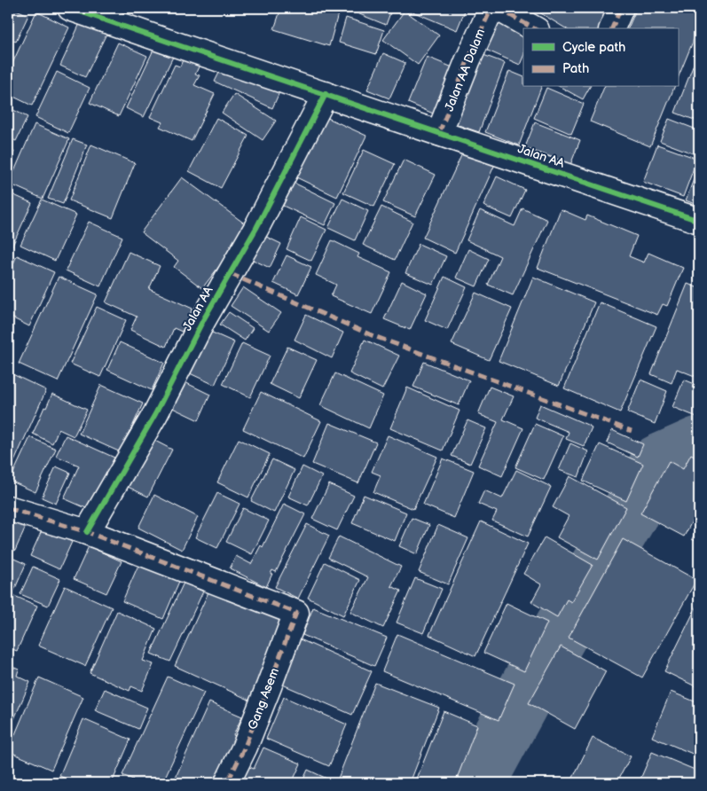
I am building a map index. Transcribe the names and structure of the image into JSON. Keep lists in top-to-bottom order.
{
  "streets": {
    "street": ["Jalan AA Dalam", "Jalan AA", "Gang Asem"]
  },
  "crossings": [
    ["Jalan AA Dalam", "Jalan AA"],
    ["Jalan AA", "Gang Asem"]
  ],
  "legend": ["Cycle path", "Path"]
}
